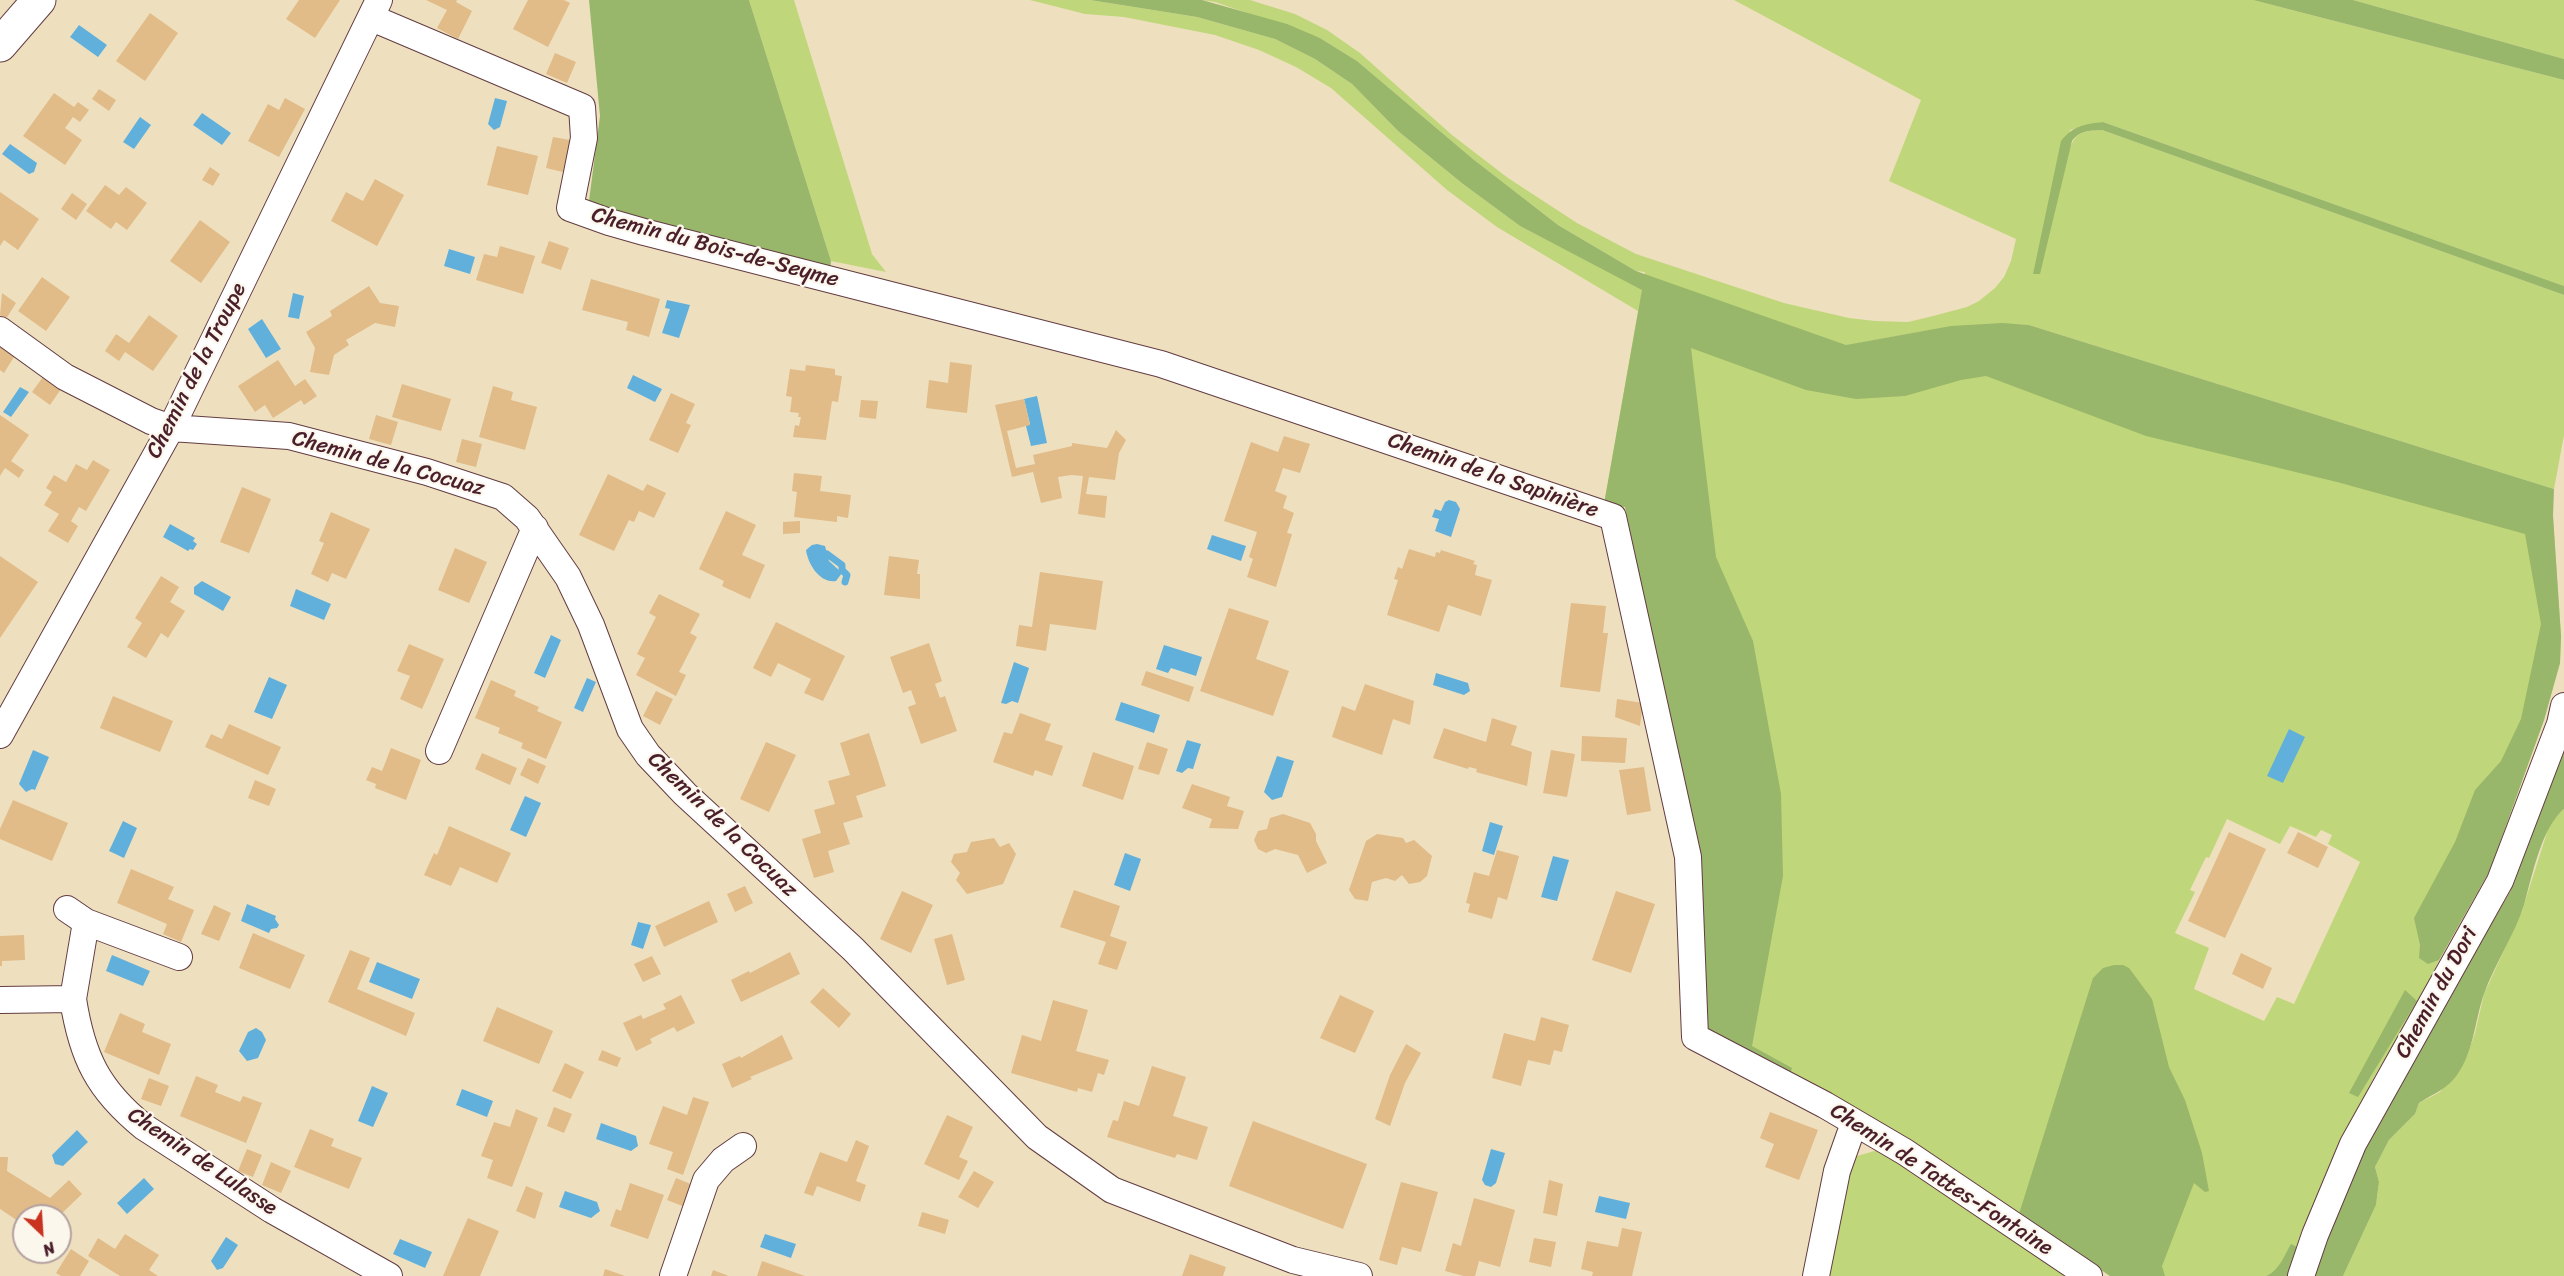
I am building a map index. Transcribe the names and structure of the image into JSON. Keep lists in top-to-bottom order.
{
  "streets": {
    "street": [
      "Chemin du Bois-de-Seyme",
      "Chemin de la Troupe",
      "Chemin de la Cocuaz",
      "Chemin de la Sapinière",
      "Chemin du Dori",
      "Chemin de Lulasse",
      "Chemin de Tattes-Fontaine"
    ]
  },
  "crossings": [
    ["Chemin du Bois-de-Seyme", "Chemin de la Troupe"],
    ["Chemin du Bois-de-Seyme", "Chemin de la Sapinière"],
    ["Chemin de la Troupe", "Chemin de la Cocuaz"],
    ["Chemin de la Sapinière", "Chemin de Tattes-Fontaine"]
  ],
  "north": "bottom right"
}
